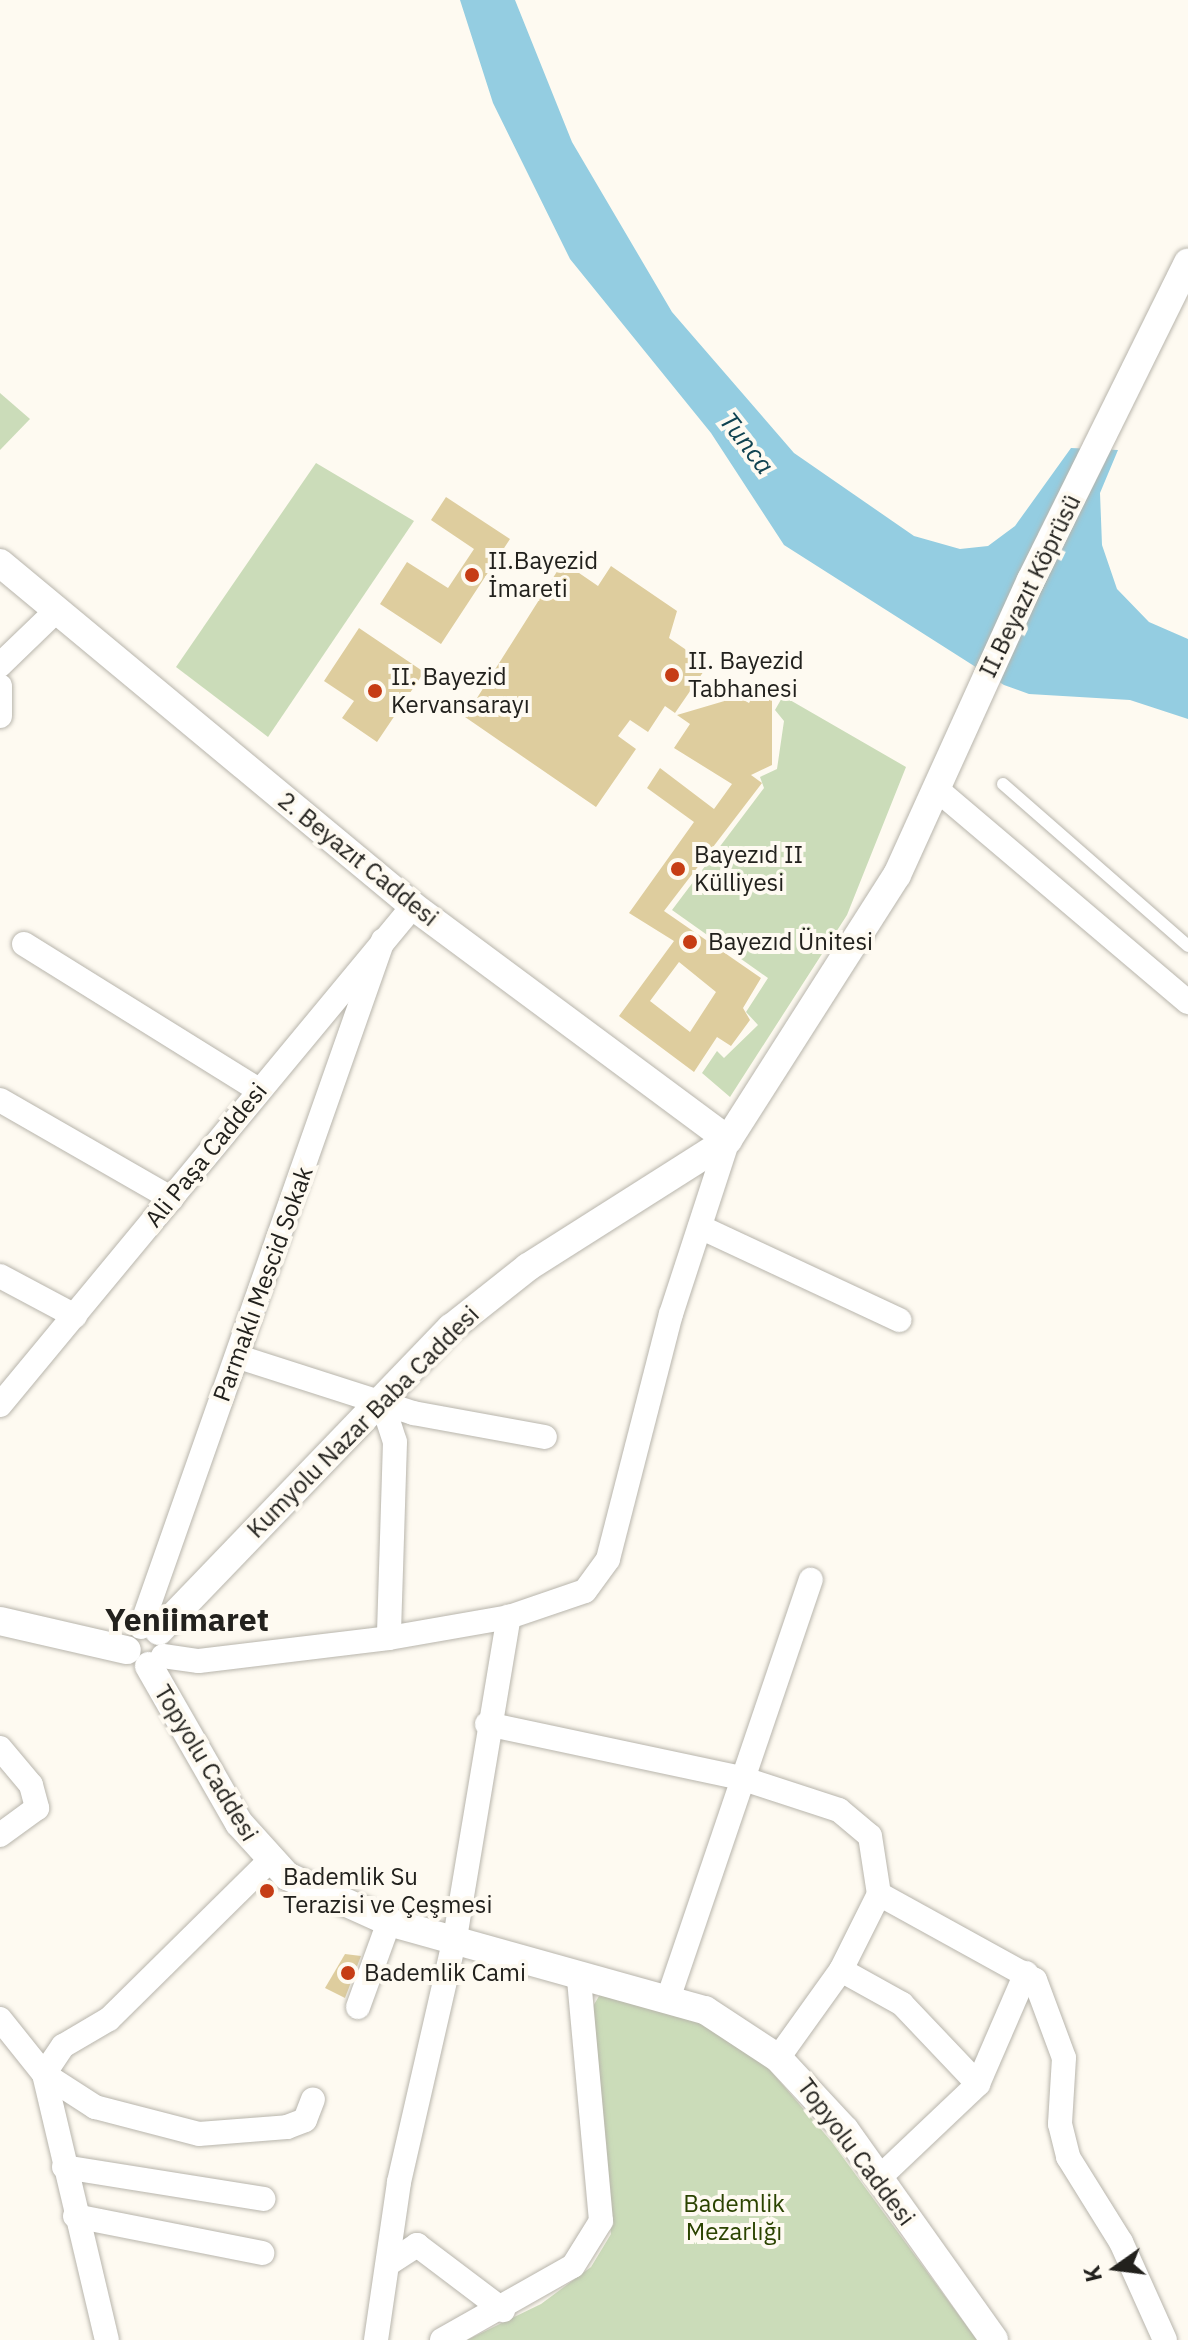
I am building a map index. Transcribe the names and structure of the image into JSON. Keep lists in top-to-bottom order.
{
  "streets": {
    "street": [
      "II.Beyazıt Köprüsü",
      "2. Beyazıt Caddesi",
      "Ali Paşa Caddesi",
      "Parmaklı Mescid Sokak",
      "Kumyolu Nazar Baba Caddesi",
      "Topyolu Caddesi"
    ]
  },
  "crossings": [
    ["II.Beyazıt Köprüsü", "Kumyolu Nazar Baba Caddesi"],
    ["2. Beyazıt Caddesi", "Ali Paşa Caddesi"],
    ["2. Beyazıt Caddesi", "Kumyolu Nazar Baba Caddesi"],
    ["Ali Paşa Caddesi", "Parmaklı Mescid Sokak"],
    ["Parmaklı Mescid Sokak", "Kumyolu Nazar Baba Caddesi"],
    ["Parmaklı Mescid Sokak", "Topyolu Caddesi"],
    ["Kumyolu Nazar Baba Caddesi", "Topyolu Caddesi"]
  ],
  "districts": ["Yeniimaret"],
  "water": ["Tunca"],
  "parks": ["Bademlik Mezarlığı"],
  "places": [
    "II.Bayezid İmareti",
    "II. Bayezid Tabhanesi",
    "II. Bayezid Kervansarayı",
    "Bayezıd II Külliyesi",
    "Bayezıd Ünitesi",
    "Bademlik Su Terazisi ve Çeşmesi",
    "Bademlik Cami"
  ],
  "north": "left"
}
